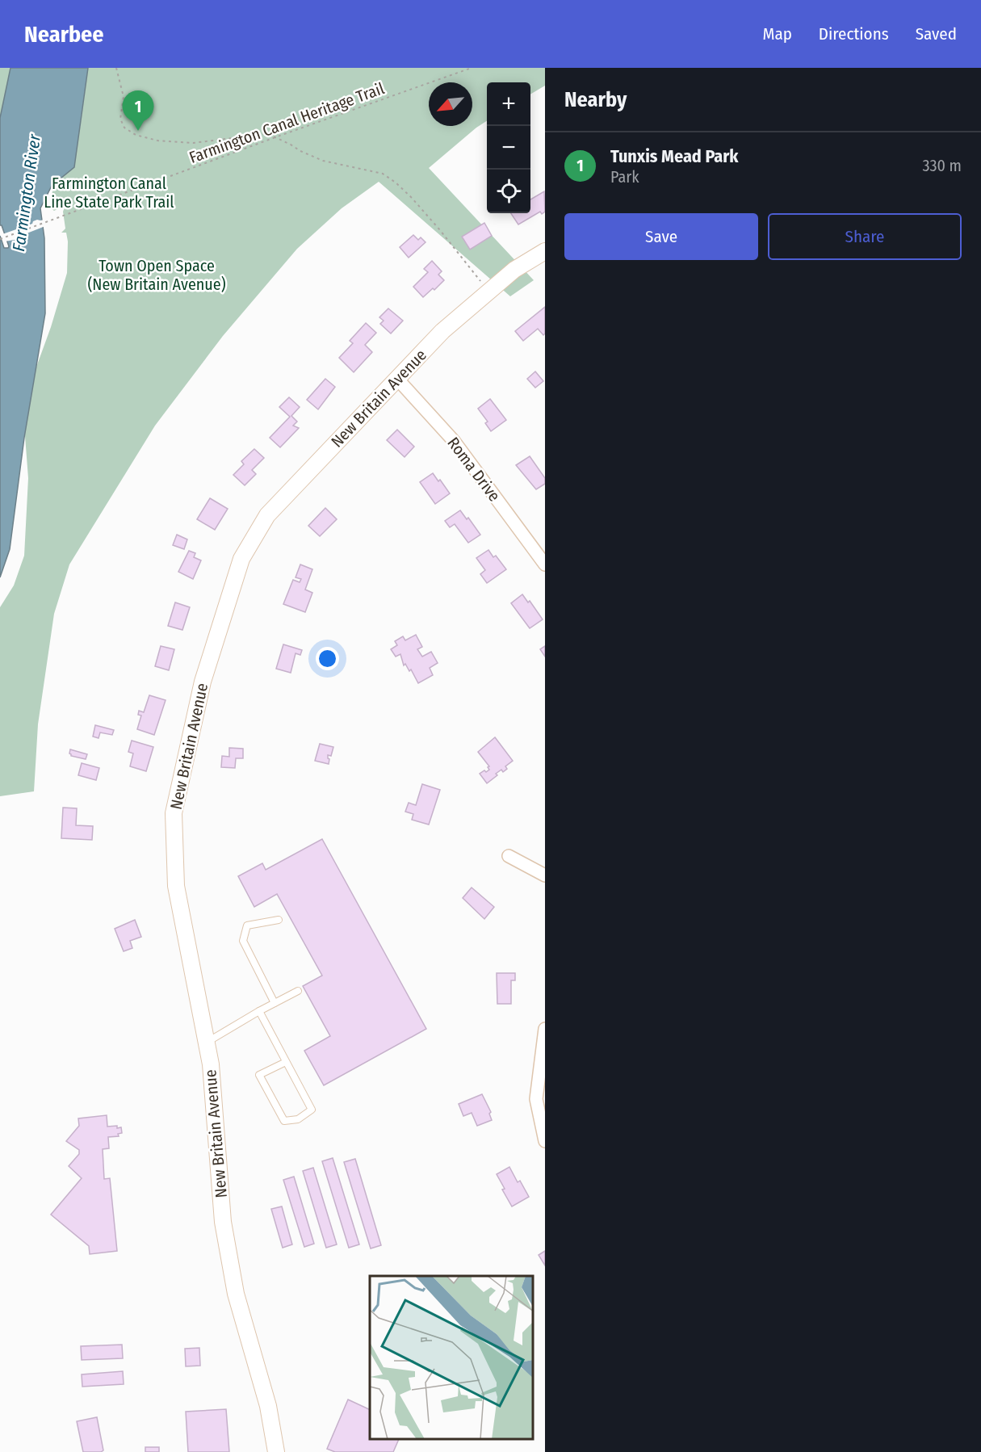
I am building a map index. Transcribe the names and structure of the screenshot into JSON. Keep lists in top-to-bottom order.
{
  "streets": {
    "street": ["New Britain Avenue", "Roma Drive"],
    "path": ["Farmington Canal Heritage Trail"]
  },
  "crossings": [
    ["New Britain Avenue", "Roma Drive"]
  ],
  "water": ["Farmington River"],
  "parks": ["Farmington Canal Line State Park Trail", "Town Open Space (New Britain Avenue)"],
  "north": "bottom left",
  "page": {
    "header": "Nearbee",
    "nav": ["Map", "Directions", "Saved"],
    "heading": "Nearby",
    "map_buttons": ["+", "−"],
    "pins": "1",
    "list": [
      {
        "mark": "1",
        "name": "Tunxis Mead Park",
        "note": "Park",
        "value": "330 m"
      }
    ],
    "buttons": ["Save", "Share"]
  }
}
